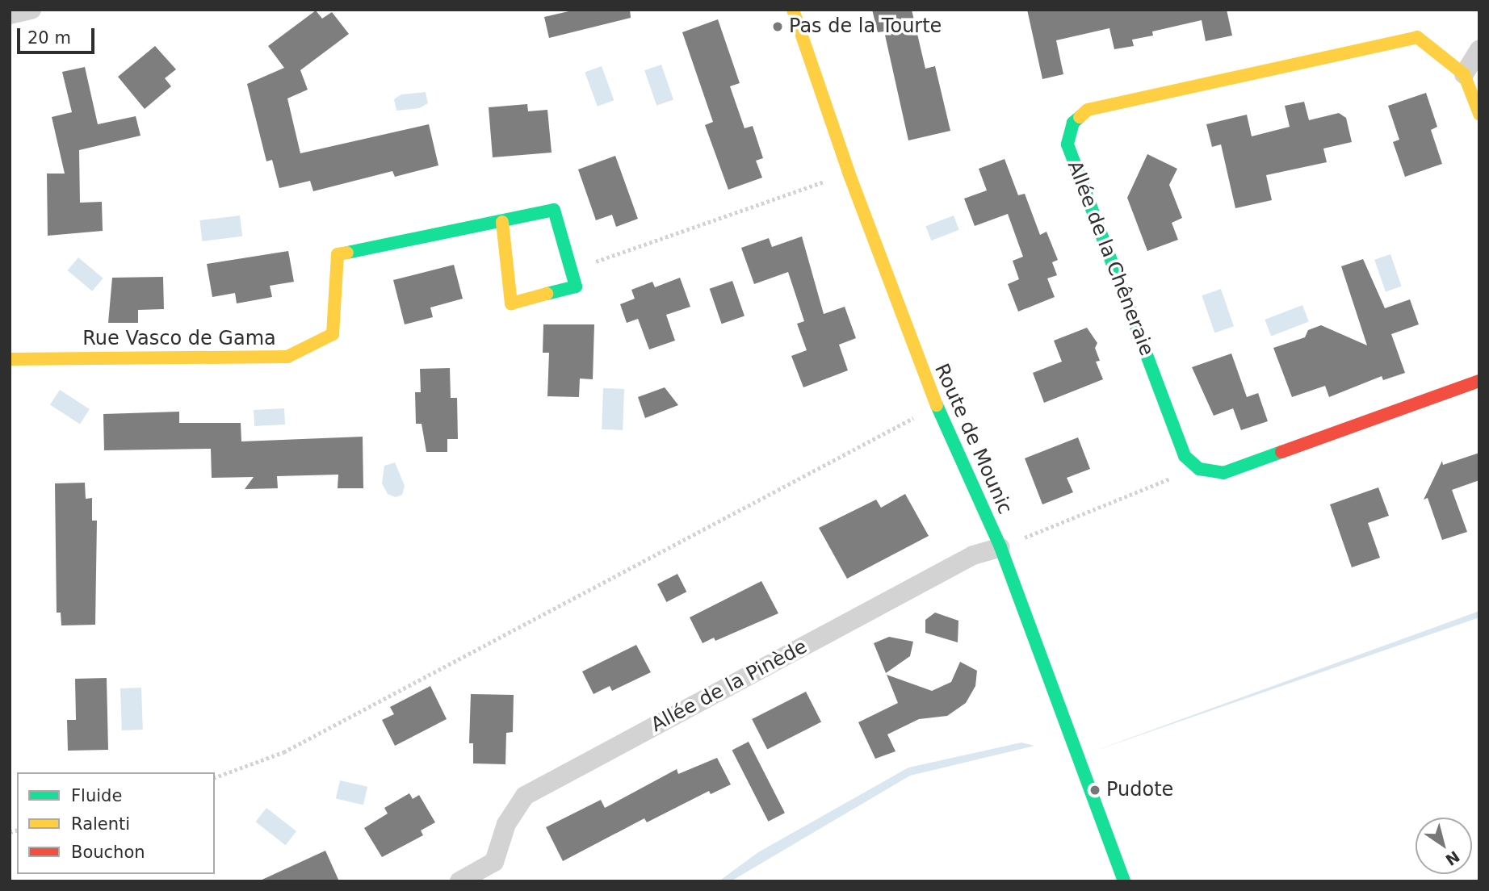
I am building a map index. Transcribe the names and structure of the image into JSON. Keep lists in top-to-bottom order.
{
  "streets": {
    "street": [
      "Allée de la Chêneraie",
      "Rue Vasco de Gama",
      "Route de Mounic",
      "Allée de la Pinède"
    ]
  },
  "crossings": [
    ["Route de Mounic", "Allée de la Pinède"]
  ],
  "places": ["Pas de la Tourte", "Pudote"],
  "legend": ["Fluide", "Ralenti", "Bouchon"],
  "scale_bar": "20 m",
  "north": "bottom right"
}
